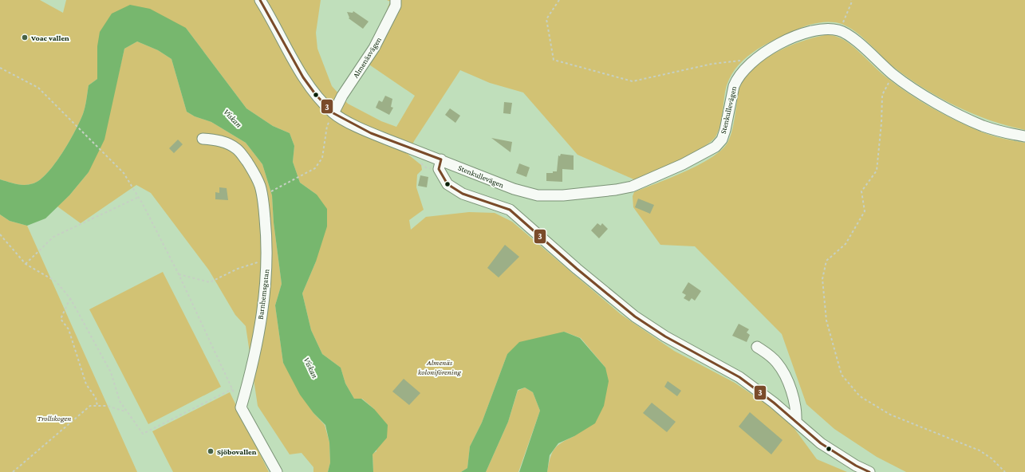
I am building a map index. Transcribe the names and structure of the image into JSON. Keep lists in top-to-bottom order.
{
  "streets": {
    "street": ["Almenäsvägen", "Stenkullevägen", "Barnhemsgatan"]
  },
  "water": ["Viskan"],
  "parks": ["Almenäs koloniförening", "Trollskogen"],
  "places": ["Voac vallen", "Sjöbovallen"],
  "lines": ["transit line 3"]
}
